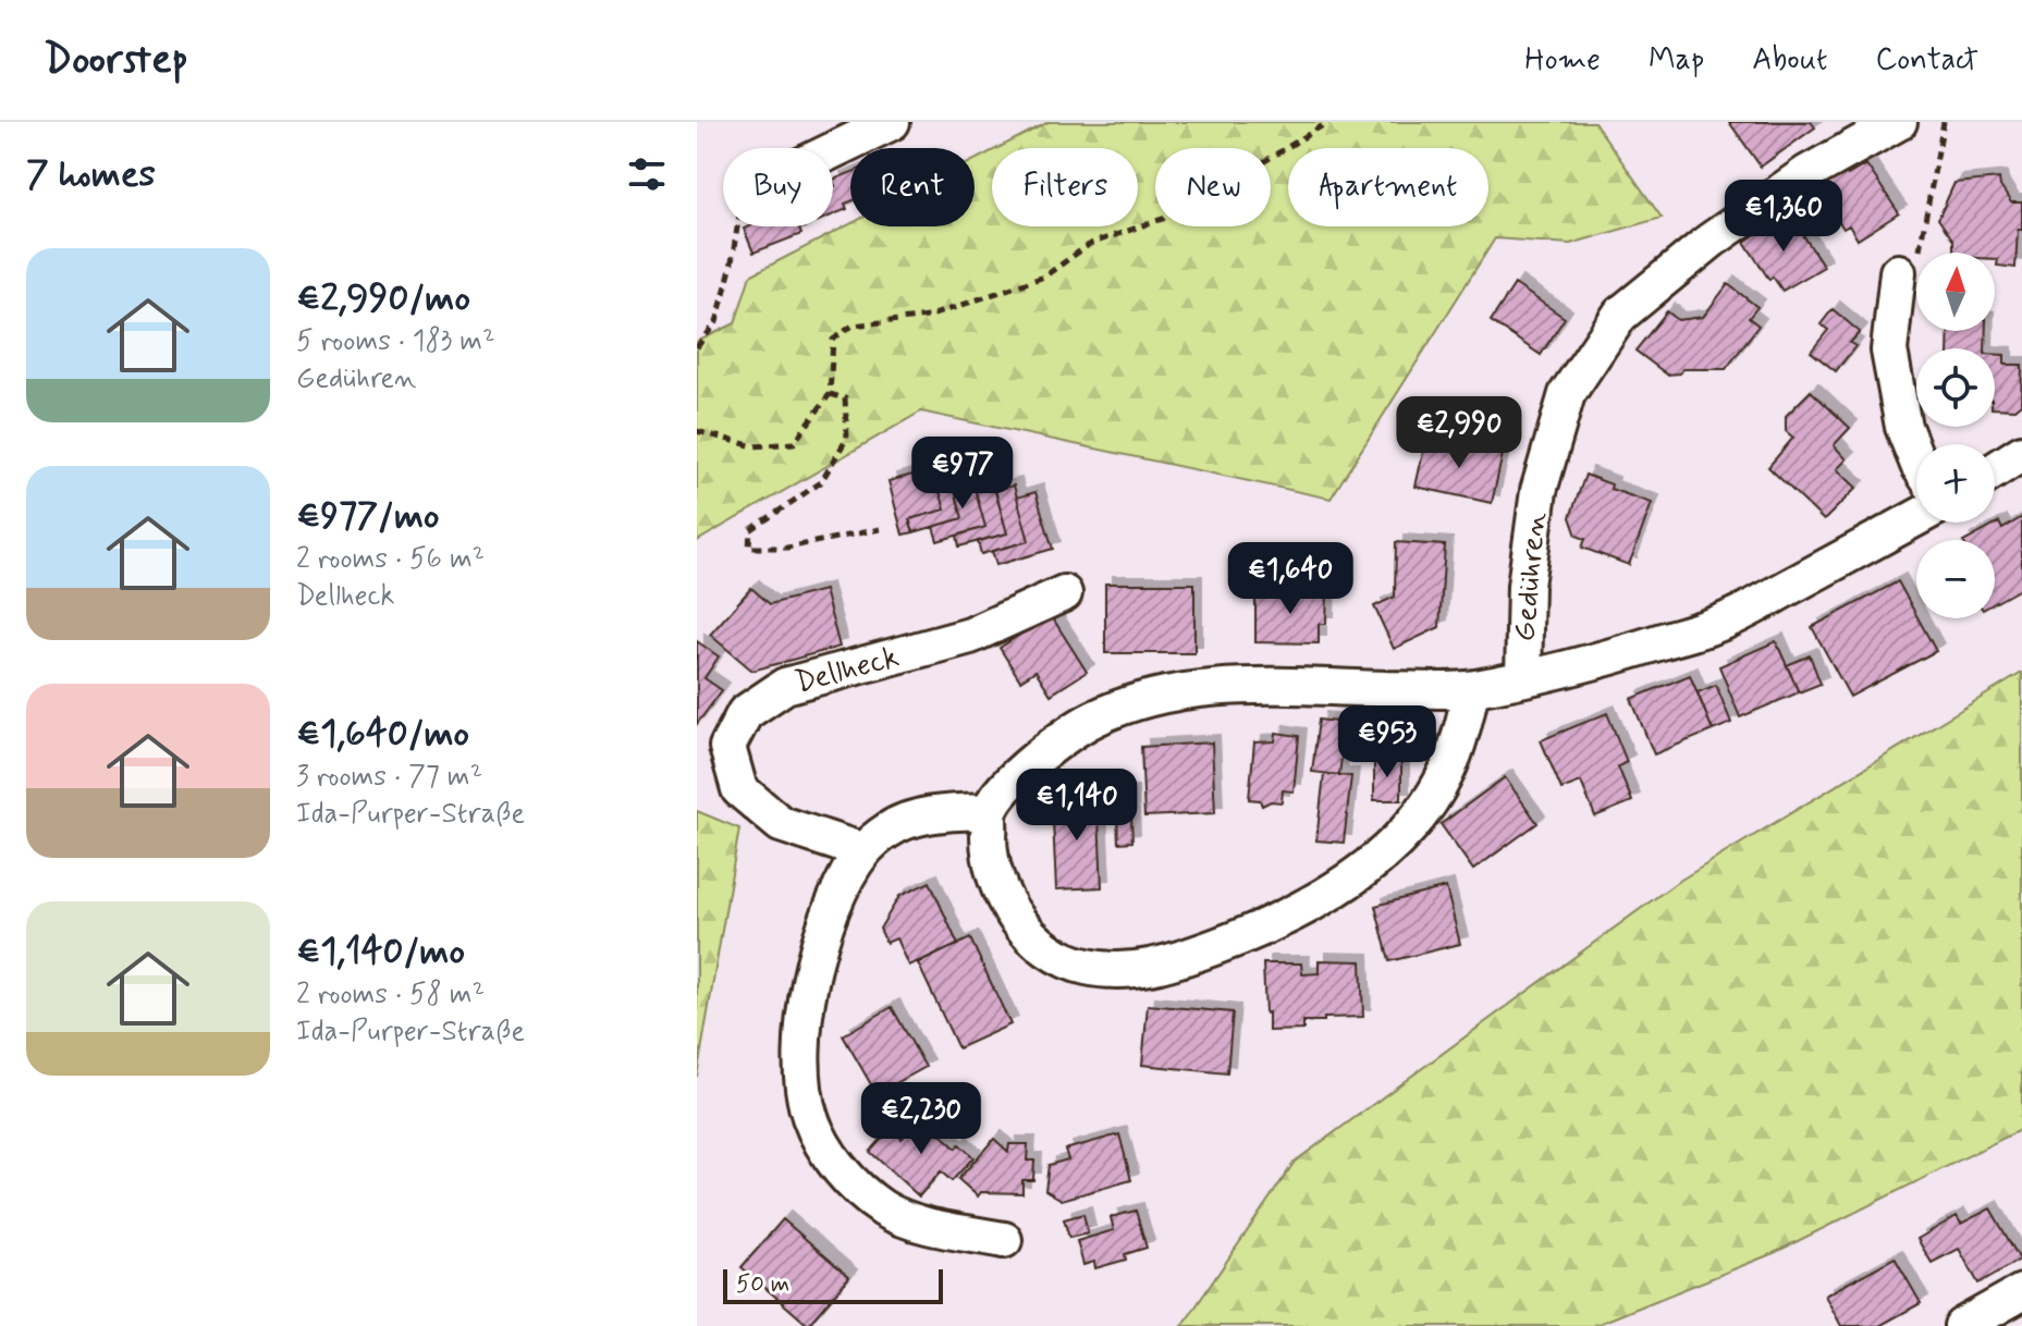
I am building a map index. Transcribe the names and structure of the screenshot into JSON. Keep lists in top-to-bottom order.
{
  "streets": {
    "street": ["Gedühren", "Dellheck"]
  },
  "scale_bar": "50 m",
  "north": "top",
  "page": {
    "header": "Doorstep",
    "nav": [
      "Home",
      "Map",
      "About",
      "Contact"
    ],
    "heading": "7 homes",
    "chip": [
      "Buy",
      "Rent",
      "Filters",
      "New",
      "Apartment"
    ],
    "price": [
      "€1,360",
      "€2,990",
      "€977",
      "€1,640",
      "€953",
      "€1,140",
      "€2,230"
    ],
    "list": [
      {
        "name": "€2,990/mo",
        "note": "5 rooms · 183 m² · Gedühren"
      },
      {
        "name": "€977/mo",
        "note": "2 rooms · 56 m² · Dellheck"
      },
      {
        "name": "€1,640/mo",
        "note": "3 rooms · 77 m² · Ida-Purper-Straße"
      },
      {
        "name": "€1,140/mo",
        "note": "2 rooms · 58 m² · Ida-Purper-Straße"
      }
    ],
    "map_buttons": ["+", "−"],
    "scale": "50 m"
  }
}
